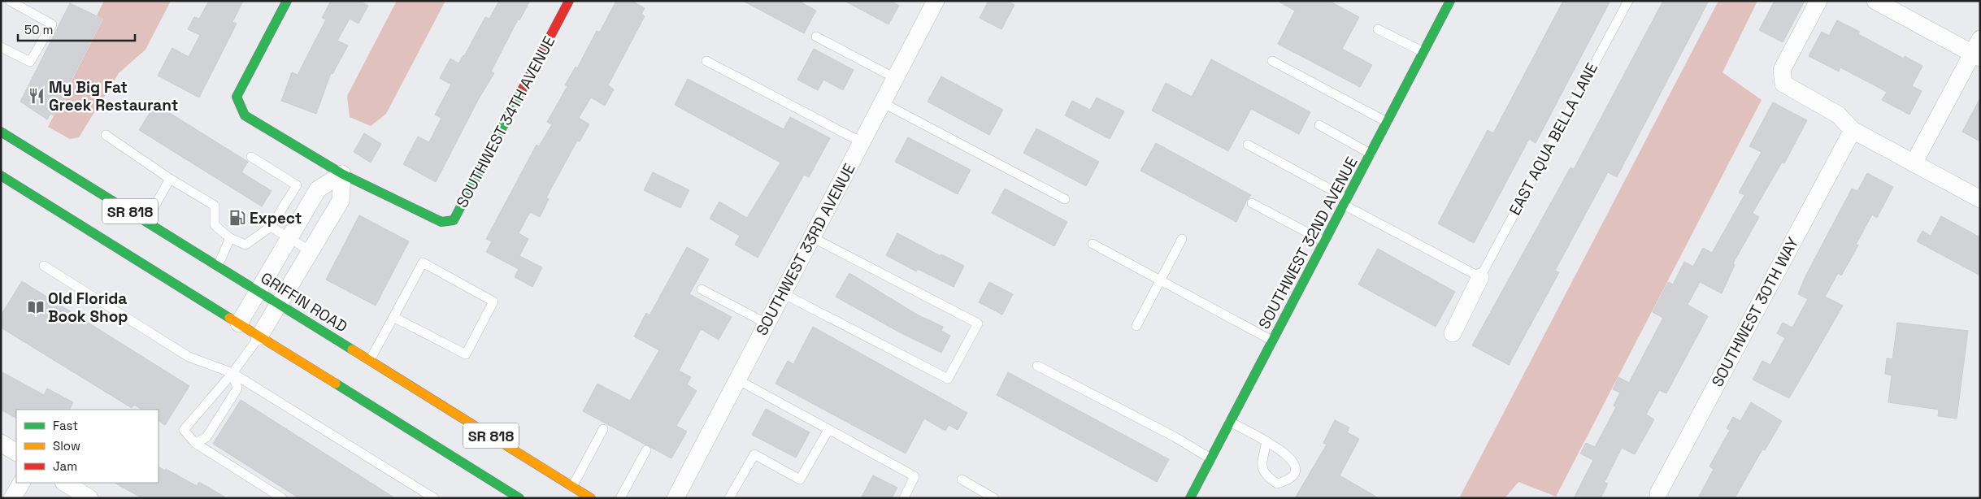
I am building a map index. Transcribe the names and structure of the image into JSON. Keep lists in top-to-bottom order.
{
  "streets": {
    "main road": [
      "SOUTHWEST 34TH AVENUE",
      "SR 818",
      "SOUTHWEST 32ND AVENUE",
      "GRIFFIN ROAD"
    ],
    "street": ["SOUTHWEST 33RD AVENUE", "SOUTHWEST 30TH WAY"],
    "lane": ["EAST AQUA BELLA LANE"]
  },
  "places": {
    "restaurant": ["My Big Fat Greek Restaurant"],
    "fuel station": ["Expect"],
    "library": ["Old Florida Book Shop"]
  },
  "legend": ["Fast", "Slow", "Jam"],
  "scale_bar": "50 m"
}
